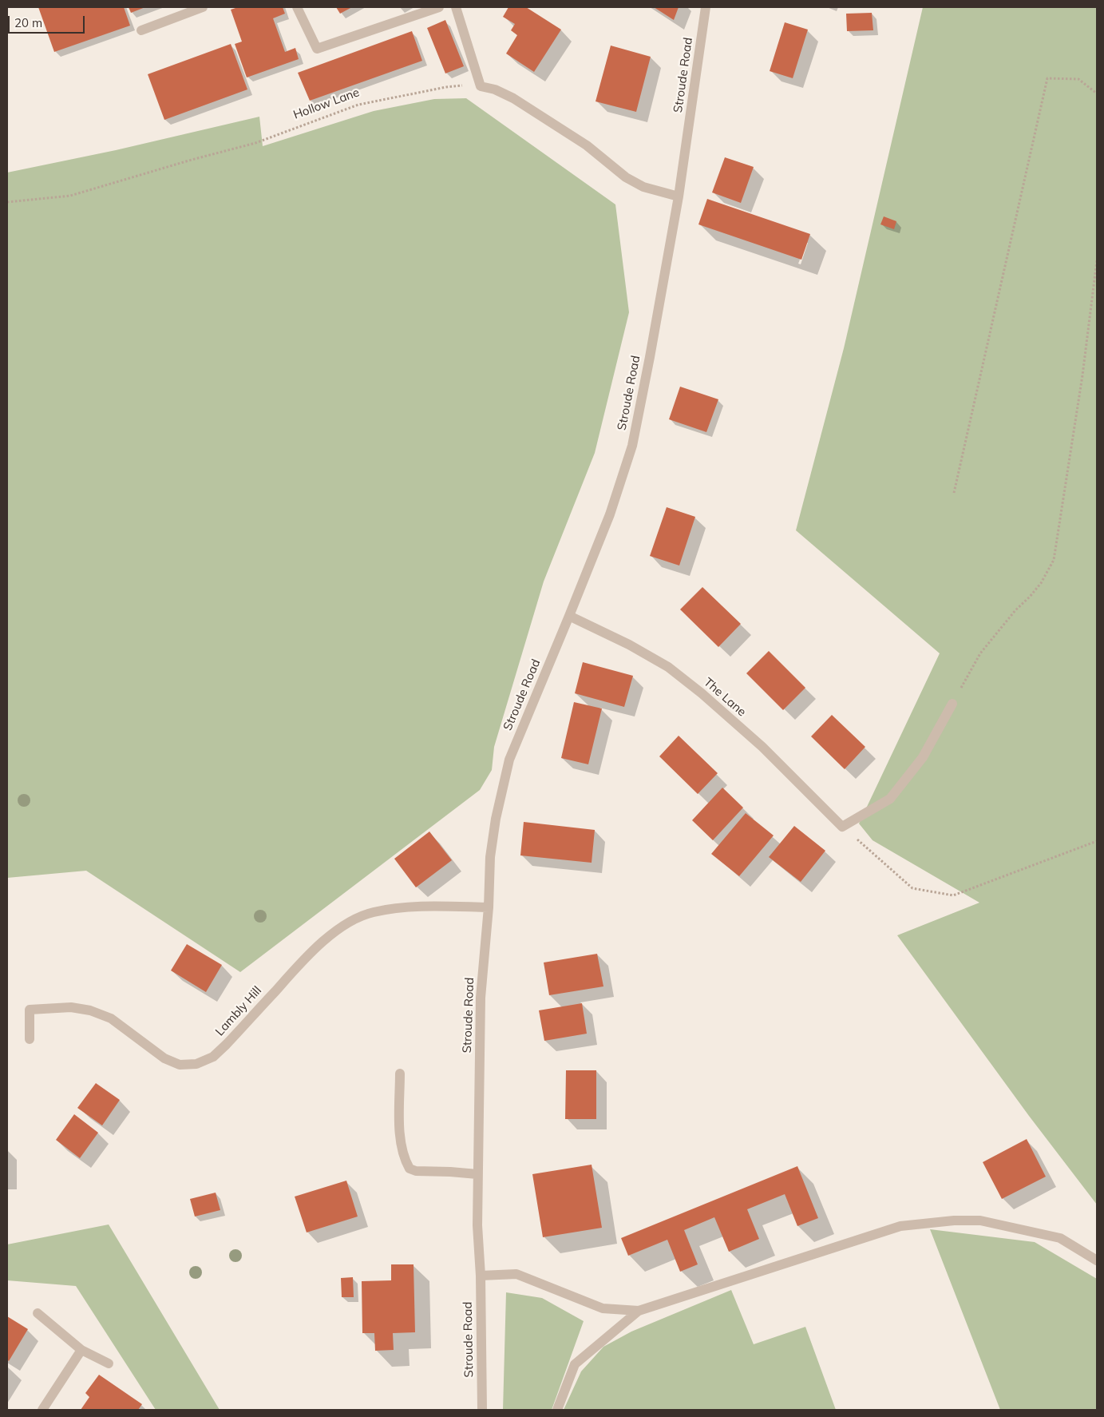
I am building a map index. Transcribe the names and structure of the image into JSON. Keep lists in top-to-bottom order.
{
  "streets": {
    "street": ["Stroude Road", "The Lane", "Lambly Hill"],
    "path": ["Hollow Lane"]
  },
  "crossings": [
    ["Stroude Road", "The Lane"],
    ["Stroude Road", "Lambly Hill"]
  ],
  "scale_bar": "20 m"
}
